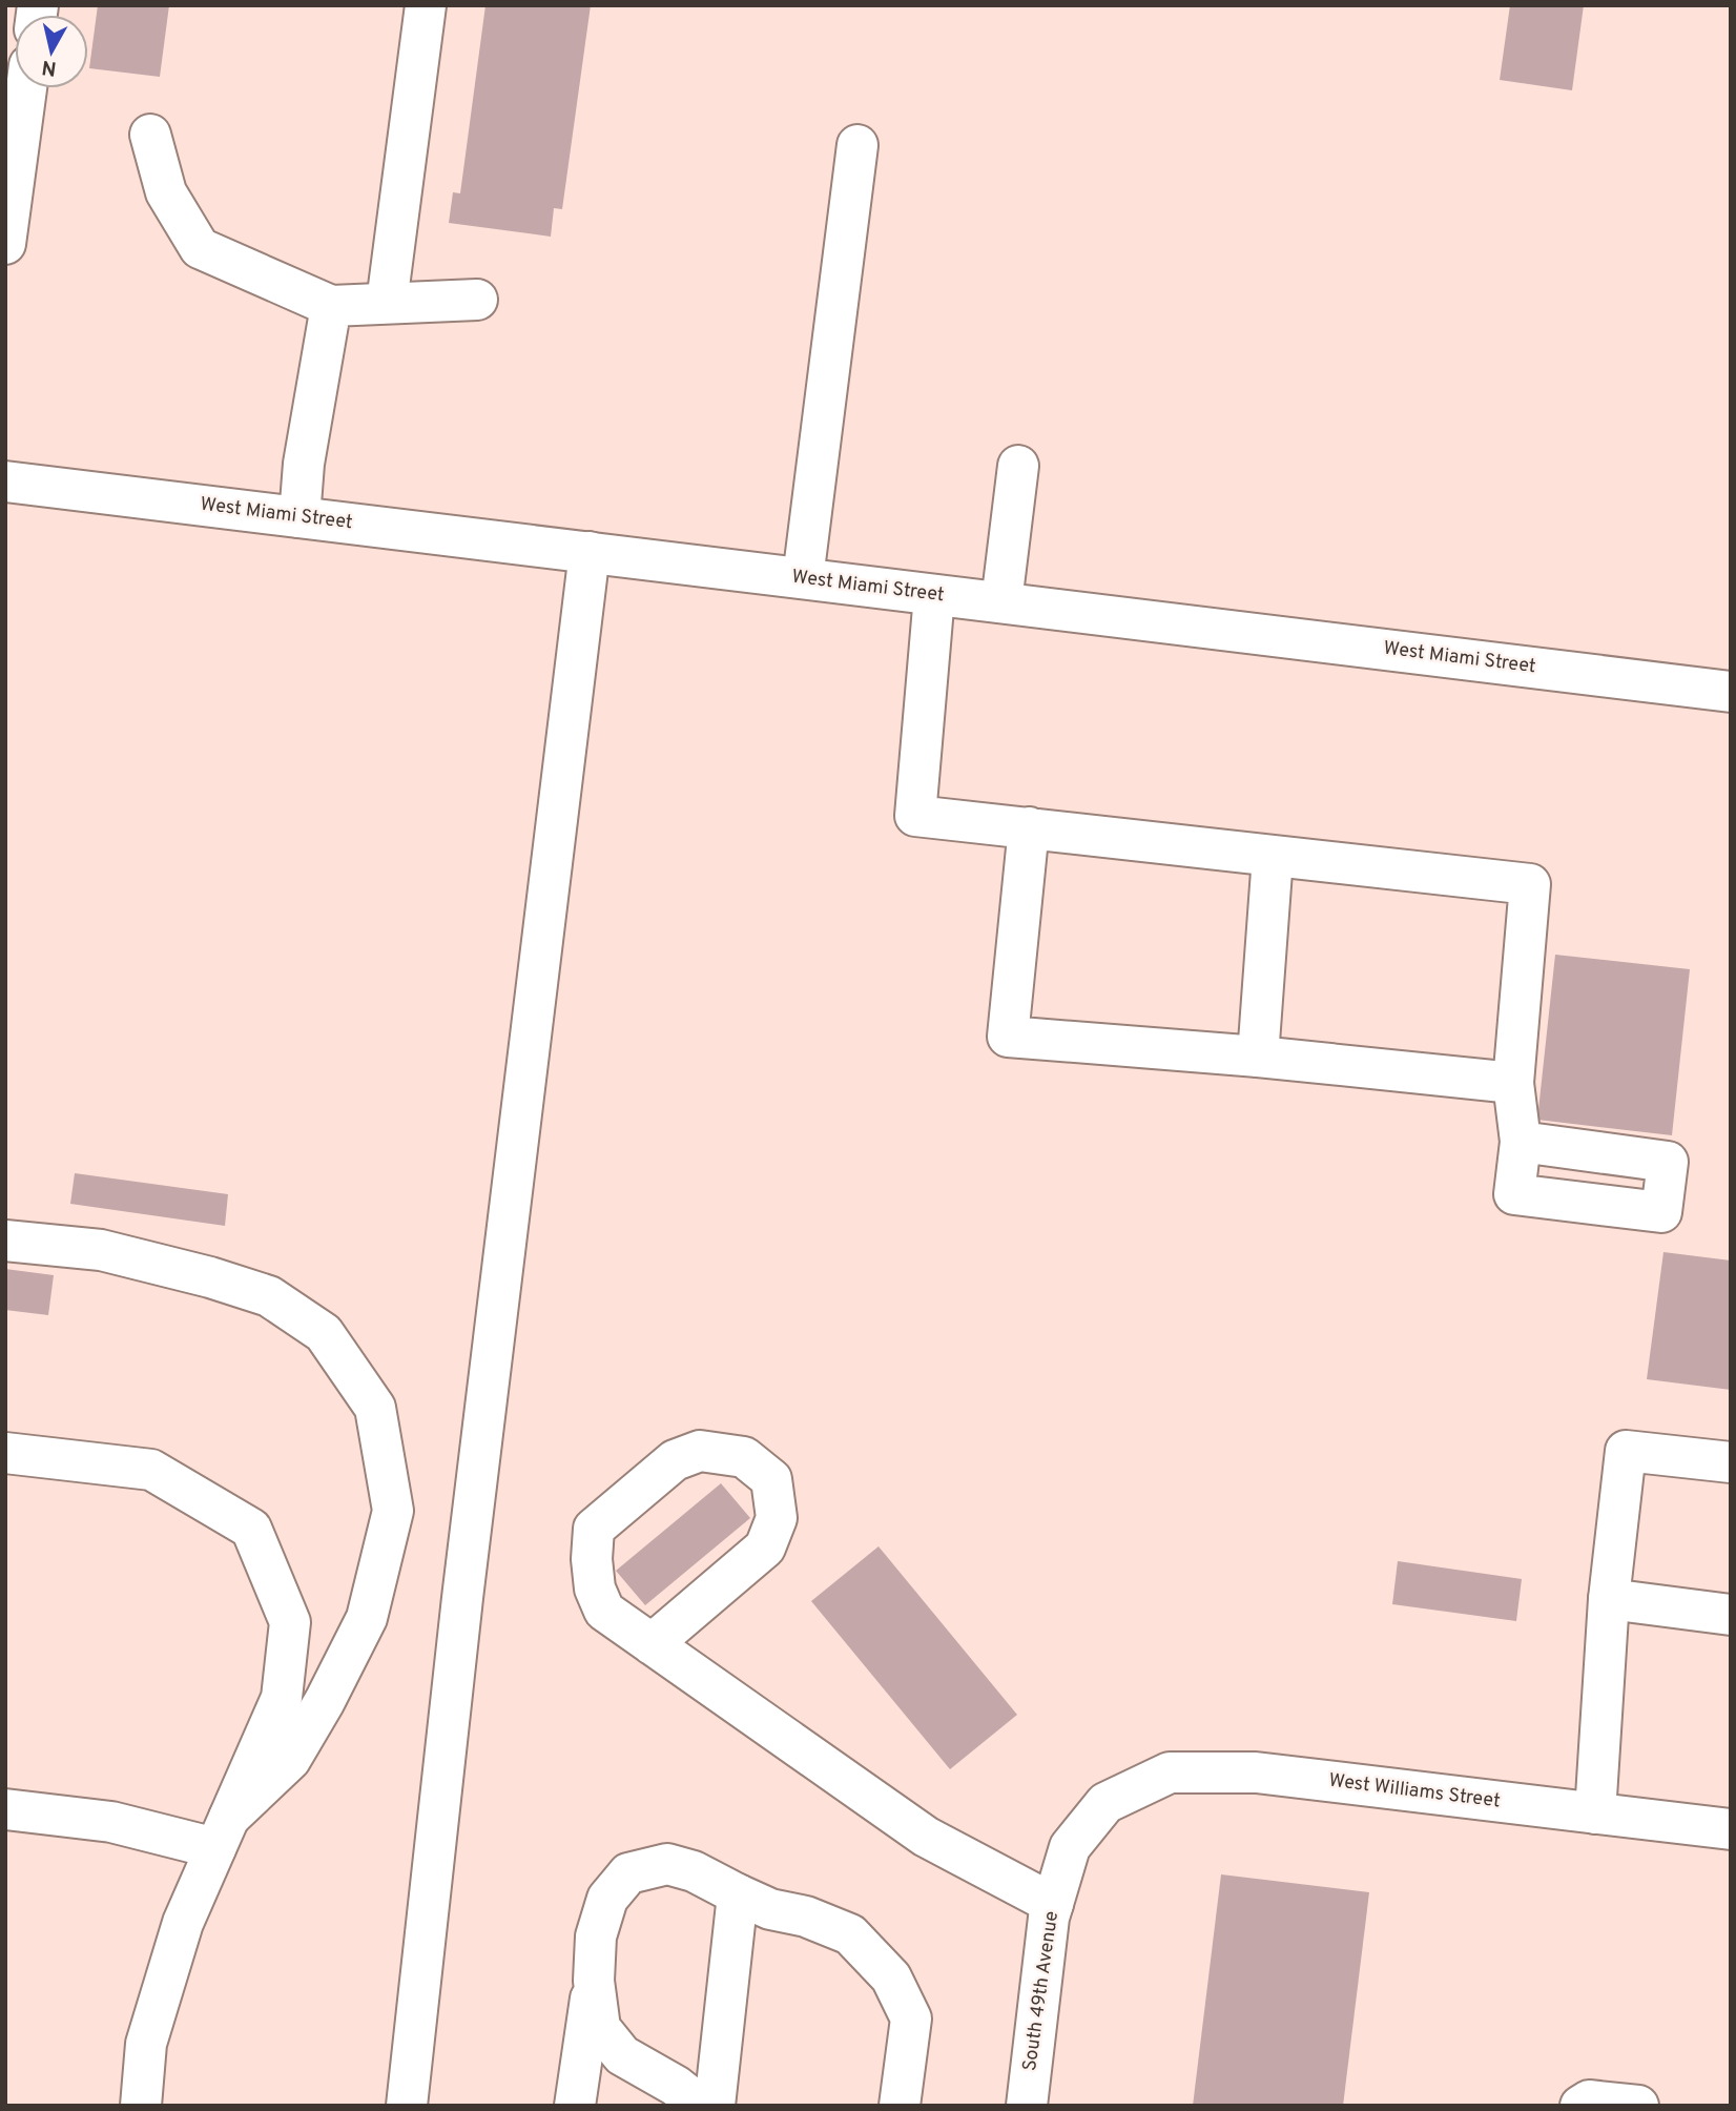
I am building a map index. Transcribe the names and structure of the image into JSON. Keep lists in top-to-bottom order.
{
  "streets": {
    "street": ["West Miami Street", "West Williams Street", "South 49th Avenue"]
  },
  "crossings": [
    ["West Williams Street", "South 49th Avenue"]
  ],
  "north": "bottom"
}
